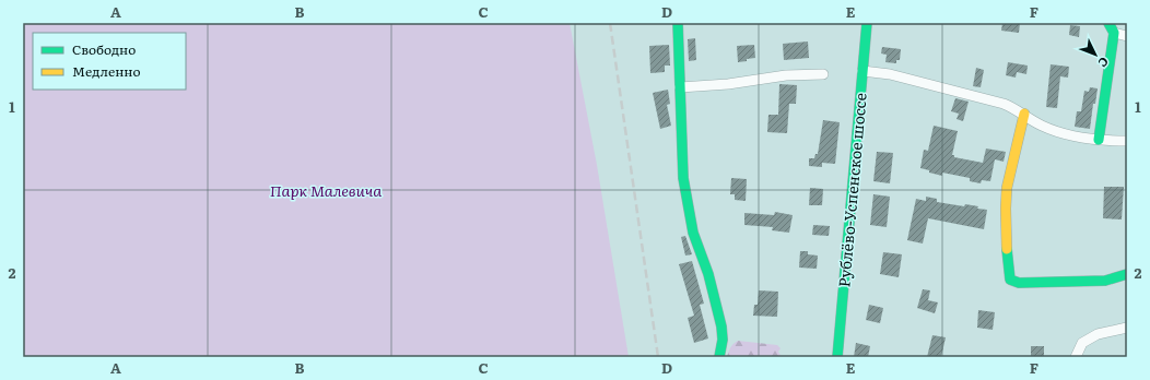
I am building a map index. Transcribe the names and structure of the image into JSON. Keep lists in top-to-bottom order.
{
  "streets": {
    "street": ["Рублёво-Успенское шоссе"]
  },
  "parks": ["Парк Малевича"],
  "legend": ["Свободно", "Медленно"],
  "north": "bottom right",
  "grid": {
    "columns": [
      "A",
      "B",
      "C",
      "D",
      "E",
      "F"
    ],
    "rows": ["1", "2"]
  }
}
